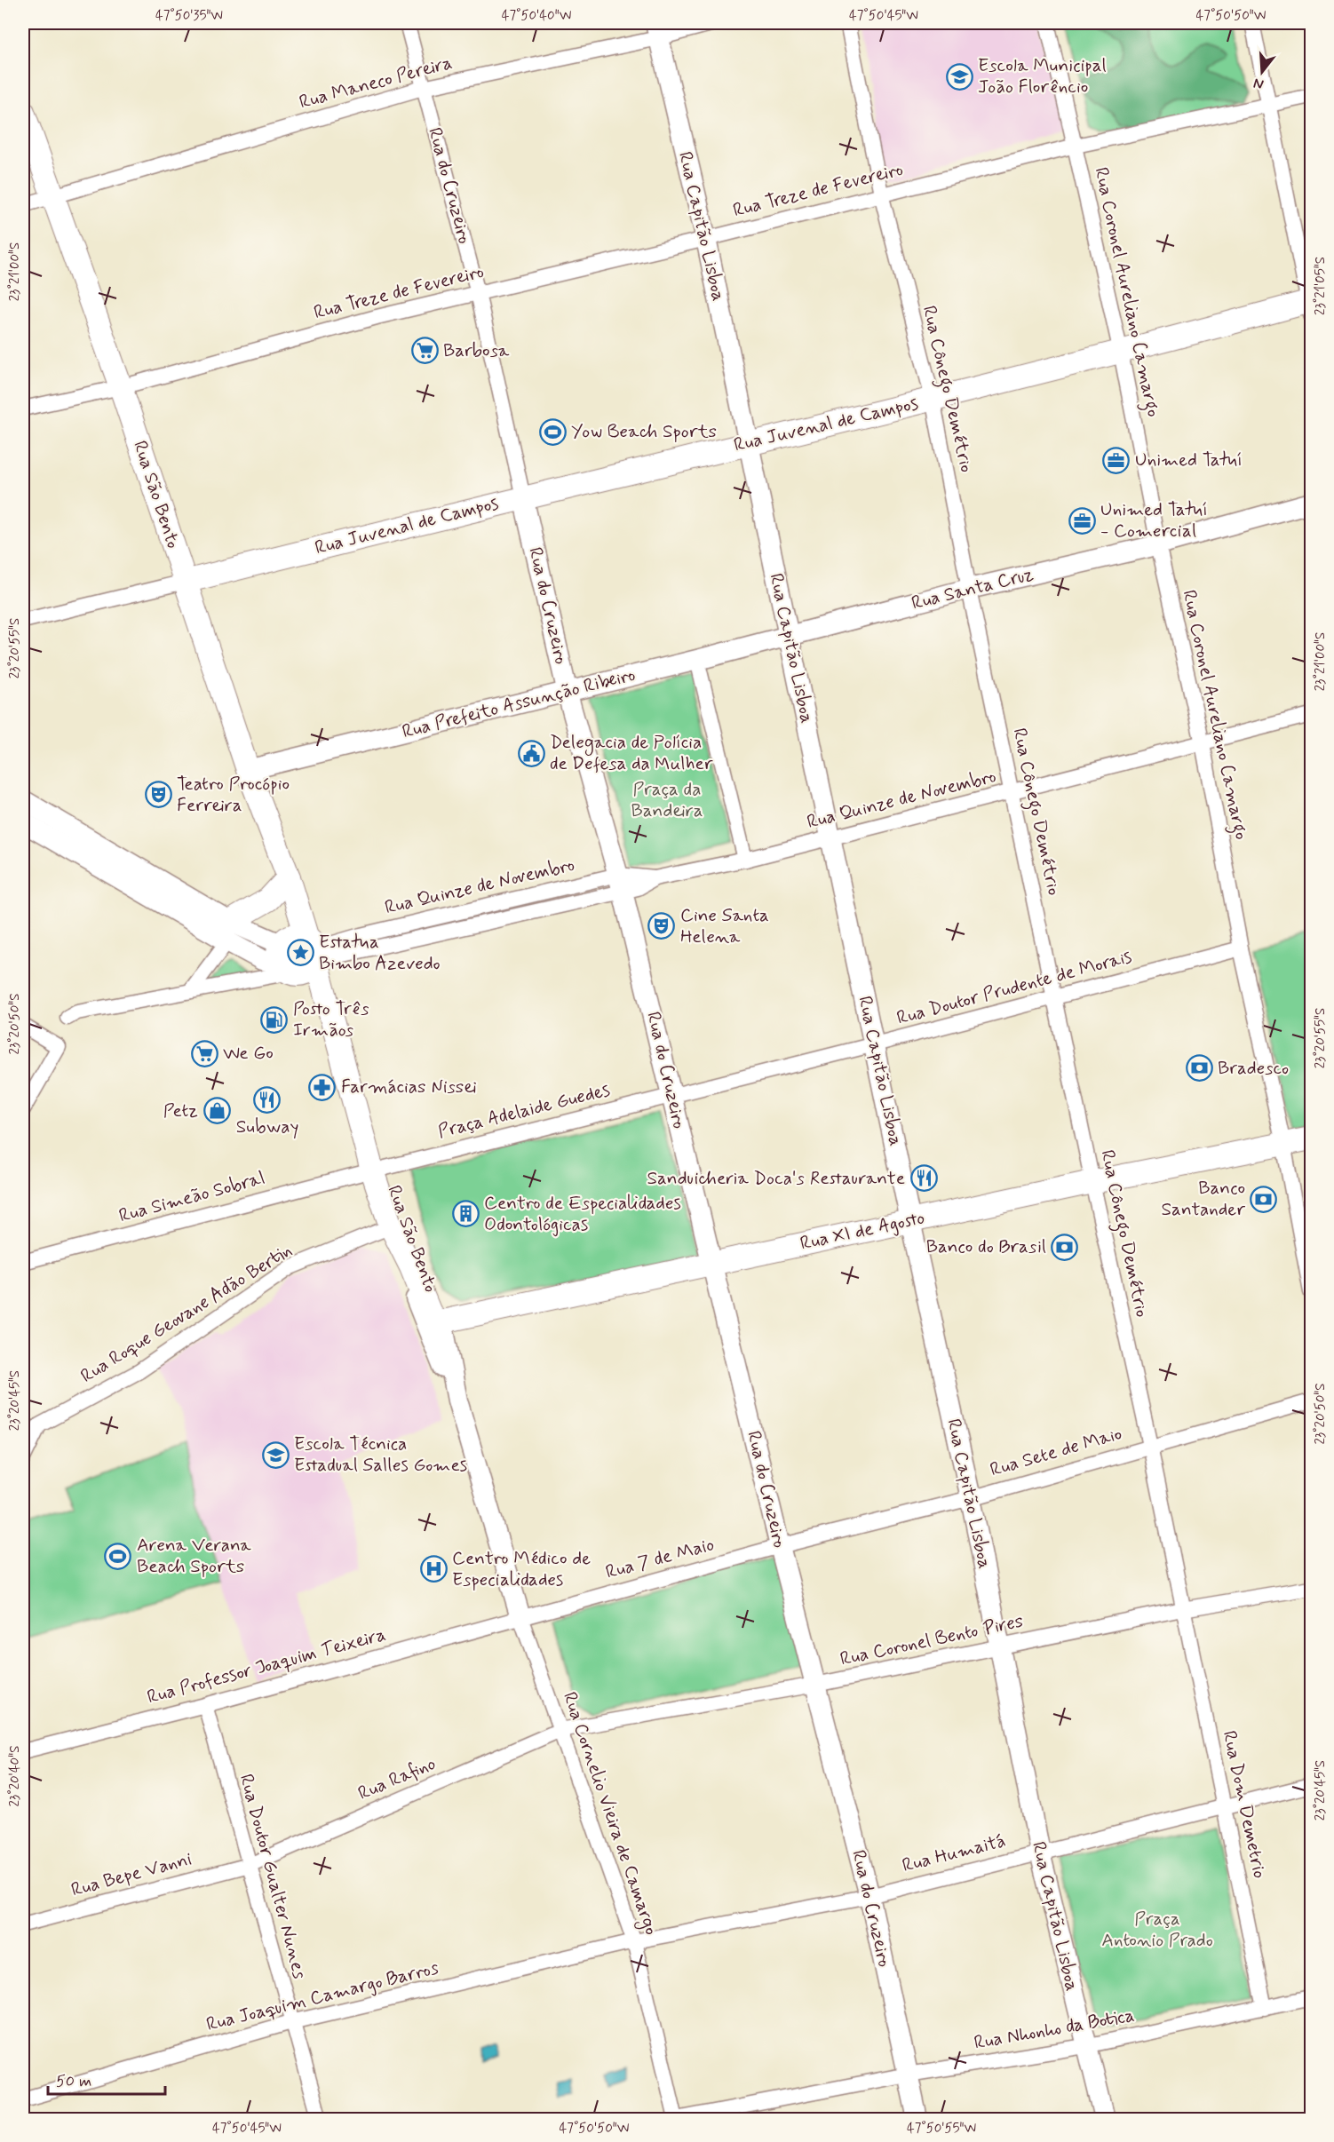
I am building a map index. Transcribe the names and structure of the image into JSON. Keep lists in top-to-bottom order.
{
  "streets": {
    "main road": ["Rua Juvenal de Campos", "Rua São Bento", "Rua XI de Agosto"],
    "street": [
      "Rua Maneco Pereira",
      "Rua do Cruzeiro",
      "Rua Treze de Fevereiro",
      "Rua Capitão Lisboa",
      "Rua Coronel Aureliano Camargo",
      "Rua Cônego Demétrio",
      "Rua Santa Cruz",
      "Rua Prefeito Assunção Ribeiro",
      "Rua Quinze de Novembro",
      "Rua Doutor Prudente de Morais",
      "Praça Adelaide Guedes",
      "Rua Simeão Sobral",
      "Rua Roque Geovane Adão Bertin",
      "Rua Sete de Maio",
      "Rua 7 de Maio",
      "Rua Coronel Bento Pires",
      "Rua Professor Joaquim Teixeira",
      "Rua Rafino",
      "Rua Dom Demetrio",
      "Rua Cornelio Vieira de Camargo",
      "Rua Humaitá",
      "Rua Bepe Vanni",
      "Rua Doutor Gualter Nunes",
      "Rua Joaquim Camargo Barros",
      "Rua Nhonho da Botica"
    ]
  },
  "crossings": [
    ["Rua Maneco Pereira", "Rua do Cruzeiro"],
    ["Rua Maneco Pereira", "Rua Capitão Lisboa"],
    ["Rua Maneco Pereira", "Rua São Bento"],
    ["Rua do Cruzeiro", "Rua Treze de Fevereiro"],
    ["Rua do Cruzeiro", "Rua Juvenal de Campos"],
    ["Rua do Cruzeiro", "Rua Prefeito Assunção Ribeiro"],
    ["Rua do Cruzeiro", "Rua Quinze de Novembro"],
    ["Rua do Cruzeiro", "Rua Doutor Prudente de Morais"],
    ["Rua do Cruzeiro", "Praça Adelaide Guedes"],
    ["Rua do Cruzeiro", "Rua XI de Agosto"],
    ["Rua do Cruzeiro", "Rua Sete de Maio"],
    ["Rua do Cruzeiro", "Rua 7 de Maio"],
    ["Rua do Cruzeiro", "Rua Coronel Bento Pires"],
    ["Rua do Cruzeiro", "Rua Humaitá"],
    ["Rua do Cruzeiro", "Rua Nhonho da Botica"],
    ["Rua Treze de Fevereiro", "Rua Capitão Lisboa"],
    ["Rua Treze de Fevereiro", "Rua Coronel Aureliano Camargo"],
    ["Rua Treze de Fevereiro", "Rua Cônego Demétrio"],
    ["Rua Treze de Fevereiro", "Rua São Bento"],
    ["Rua Capitão Lisboa", "Rua Juvenal de Campos"],
    ["Rua Capitão Lisboa", "Rua Santa Cruz"],
    ["Rua Capitão Lisboa", "Rua Prefeito Assunção Ribeiro"],
    ["Rua Capitão Lisboa", "Rua Quinze de Novembro"],
    ["Rua Capitão Lisboa", "Rua Doutor Prudente de Morais"],
    ["Rua Capitão Lisboa", "Rua XI de Agosto"],
    ["Rua Capitão Lisboa", "Rua Sete de Maio"],
    ["Rua Capitão Lisboa", "Rua Coronel Bento Pires"],
    ["Rua Capitão Lisboa", "Rua Humaitá"],
    ["Rua Capitão Lisboa", "Rua Nhonho da Botica"],
    ["Rua Coronel Aureliano Camargo", "Rua Juvenal de Campos"],
    ["Rua Coronel Aureliano Camargo", "Rua Santa Cruz"],
    ["Rua Coronel Aureliano Camargo", "Rua Quinze de Novembro"],
    ["Rua Coronel Aureliano Camargo", "Rua Doutor Prudente de Morais"],
    ["Rua Coronel Aureliano Camargo", "Rua XI de Agosto"],
    ["Rua Cônego Demétrio", "Rua Juvenal de Campos"],
    ["Rua Cônego Demétrio", "Rua Santa Cruz"],
    ["Rua Cônego Demétrio", "Rua Quinze de Novembro"],
    ["Rua Cônego Demétrio", "Rua Doutor Prudente de Morais"],
    ["Rua Cônego Demétrio", "Rua XI de Agosto"],
    ["Rua Cônego Demétrio", "Rua Sete de Maio"],
    ["Rua Cônego Demétrio", "Rua Coronel Bento Pires"],
    ["Rua Cônego Demétrio", "Rua Dom Demetrio"],
    ["Rua Juvenal de Campos", "Rua São Bento"],
    ["Rua São Bento", "Rua Prefeito Assunção Ribeiro"],
    ["Rua São Bento", "Rua Quinze de Novembro"],
    ["Rua São Bento", "Praça Adelaide Guedes"],
    ["Rua São Bento", "Rua Simeão Sobral"],
    ["Rua São Bento", "Rua XI de Agosto"],
    ["Rua São Bento", "Rua Roque Geovane Adão Bertin"],
    ["Rua São Bento", "Rua 7 de Maio"],
    ["Rua São Bento", "Rua Professor Joaquim Teixeira"],
    ["Rua São Bento", "Rua Cornelio Vieira de Camargo"],
    ["Rua Santa Cruz", "Rua Prefeito Assunção Ribeiro"],
    ["Rua Doutor Prudente de Morais", "Praça Adelaide Guedes"],
    ["Praça Adelaide Guedes", "Rua Simeão Sobral"],
    ["Rua Sete de Maio", "Rua 7 de Maio"],
    ["Rua 7 de Maio", "Rua Professor Joaquim Teixeira"],
    ["Rua 7 de Maio", "Rua Cornelio Vieira de Camargo"],
    ["Rua Coronel Bento Pires", "Rua Rafino"],
    ["Rua Coronel Bento Pires", "Rua Dom Demetrio"],
    ["Rua Coronel Bento Pires", "Rua Cornelio Vieira de Camargo"],
    ["Rua Professor Joaquim Teixeira", "Rua Cornelio Vieira de Camargo"],
    ["Rua Professor Joaquim Teixeira", "Rua Doutor Gualter Nunes"],
    ["Rua Rafino", "Rua Cornelio Vieira de Camargo"],
    ["Rua Rafino", "Rua Bepe Vanni"],
    ["Rua Rafino", "Rua Doutor Gualter Nunes"],
    ["Rua Dom Demetrio", "Rua Humaitá"],
    ["Rua Dom Demetrio", "Rua Nhonho da Botica"],
    ["Rua Cornelio Vieira de Camargo", "Rua Humaitá"],
    ["Rua Cornelio Vieira de Camargo", "Rua Joaquim Camargo Barros"],
    ["Rua Cornelio Vieira de Camargo", "Rua Nhonho da Botica"],
    ["Rua Humaitá", "Rua Joaquim Camargo Barros"],
    ["Rua Bepe Vanni", "Rua Doutor Gualter Nunes"],
    ["Rua Doutor Gualter Nunes", "Rua Joaquim Camargo Barros"]
  ],
  "parks": ["Praça da Bandeira", "Praça Antonio Prado"],
  "places": {
    "school or university": ["Escola Municipal João Florêncio", "Escola Técnica Estadual Salles Gomes"],
    "supermarket": ["Barbosa", "We Go"],
    "sports": ["Yow Beach Sports", "Arena Verana Beach Sports"],
    "office": ["Unimed Tatuí", "Unimed Tatuí - Comercial"],
    "public building": ["Delegacia de Polícia de Defesa da Mulher"],
    "theatre": ["Teatro Procópio Ferreira", "Cine Santa Helena"],
    "place": ["Estatua Bimbo Azevedo"],
    "fuel station": ["Posto Três Irmãos"],
    "bank": ["Bradesco", "Banco Santander", "Banco do Brasil"],
    "pharmacy": ["Farmácias Nissei"],
    "restaurant": ["Subway", "Sanduicheria Doca's Restaurante"],
    "shop": ["Petz"],
    "building": ["Centro de Especialidades Odontológicas"],
    "hospital": ["Centro Médico de Especialidades"]
  },
  "scale_bar": "50 m",
  "north": "bottom",
  "coordinates": [
    "47°50'35\"W",
    "47°50'40\"W",
    "47°50'45\"W",
    "47°50'50\"W",
    "23°21'00\"S",
    "23°21'05\"S",
    "23°20'55\"S",
    "23°20'50\"S",
    "23°20'45\"S",
    "23°20'40\"S",
    "47°50'55\"W"
  ]
}
